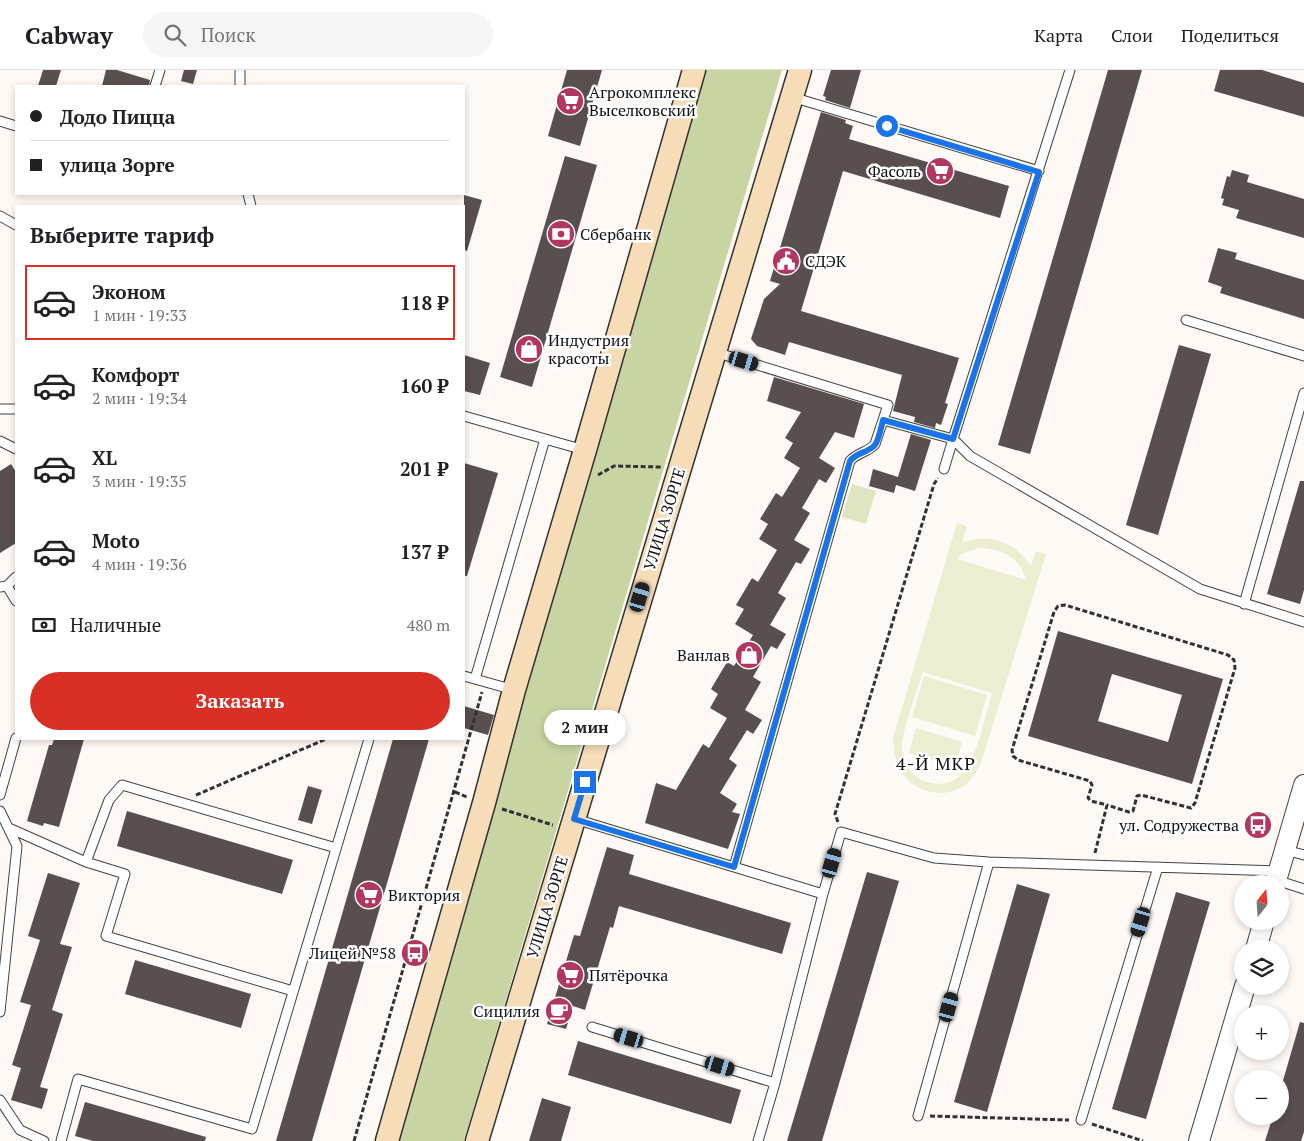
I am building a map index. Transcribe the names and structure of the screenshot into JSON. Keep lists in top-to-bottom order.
{
  "streets": {
    "main road": ["УЛИЦА ЗОРГЕ"]
  },
  "districts": ["4-Й МКР"],
  "places": {
    "supermarket": [
      "Агрокомплекс Выселковский",
      "Фасоль",
      "Виктория",
      "Пятёрочка"
    ],
    "bank": ["Сбербанк"],
    "public building": ["СДЭК"],
    "shop": ["Индустрия красоты", "Ванлав"],
    "bus stop": ["ул. Содружества", "Лицей №58"],
    "cafe": ["Сицилия"]
  },
  "north": "top",
  "page": {
    "header": "Cabway",
    "search": "Поиск",
    "nav": ["Карта", "Слои", "Поделиться"],
    "banner": ["Додо Пицца", "улица Зорге"],
    "heading": "Выберите тариф",
    "list": [
      {
        "name": "Эконом",
        "note": "1 мин · 19:33",
        "value": "118 ₽"
      },
      {
        "name": "Комфорт",
        "note": "2 мин · 19:34",
        "value": "160 ₽"
      },
      {
        "name": "XL",
        "note": "3 мин · 19:35",
        "value": "201 ₽"
      },
      {
        "name": "Moto",
        "note": "4 мин · 19:36",
        "value": "137 ₽"
      }
    ],
    "pay": ["Наличные", "480 m"],
    "buttons": "Заказать",
    "bubble": "2 мин",
    "map_buttons": ["+", "−"]
  }
}
